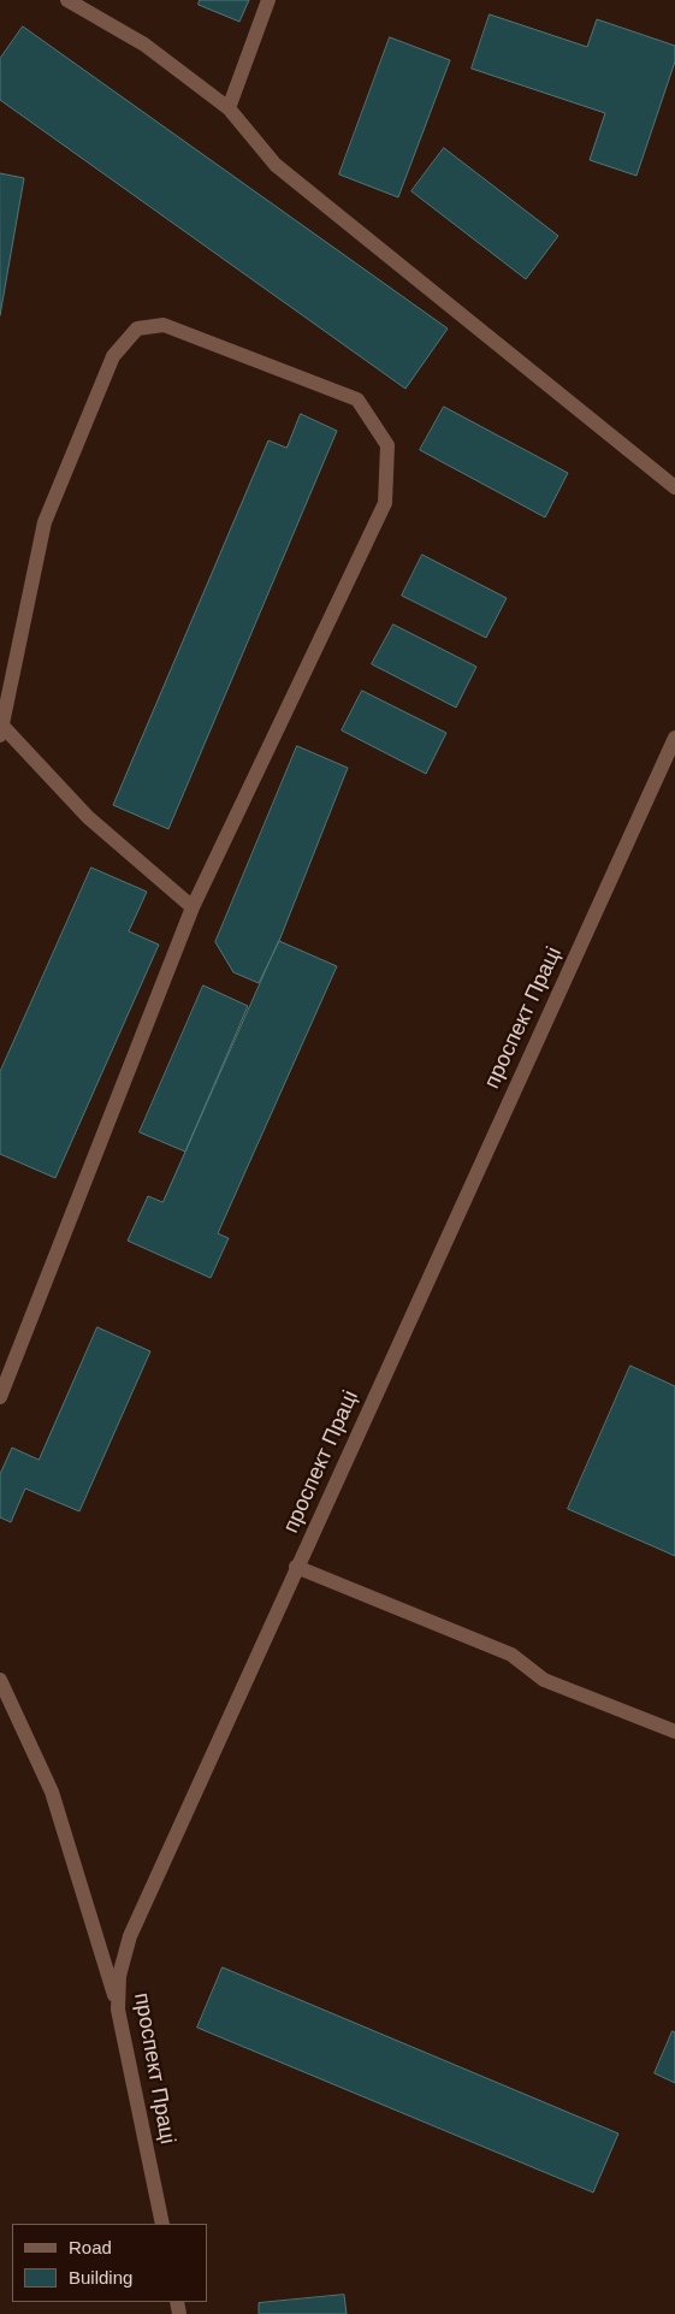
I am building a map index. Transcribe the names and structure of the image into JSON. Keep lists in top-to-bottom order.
{
  "streets": {
    "street": ["проспект Праці"]
  },
  "legend": ["Road", "Building"]
}
